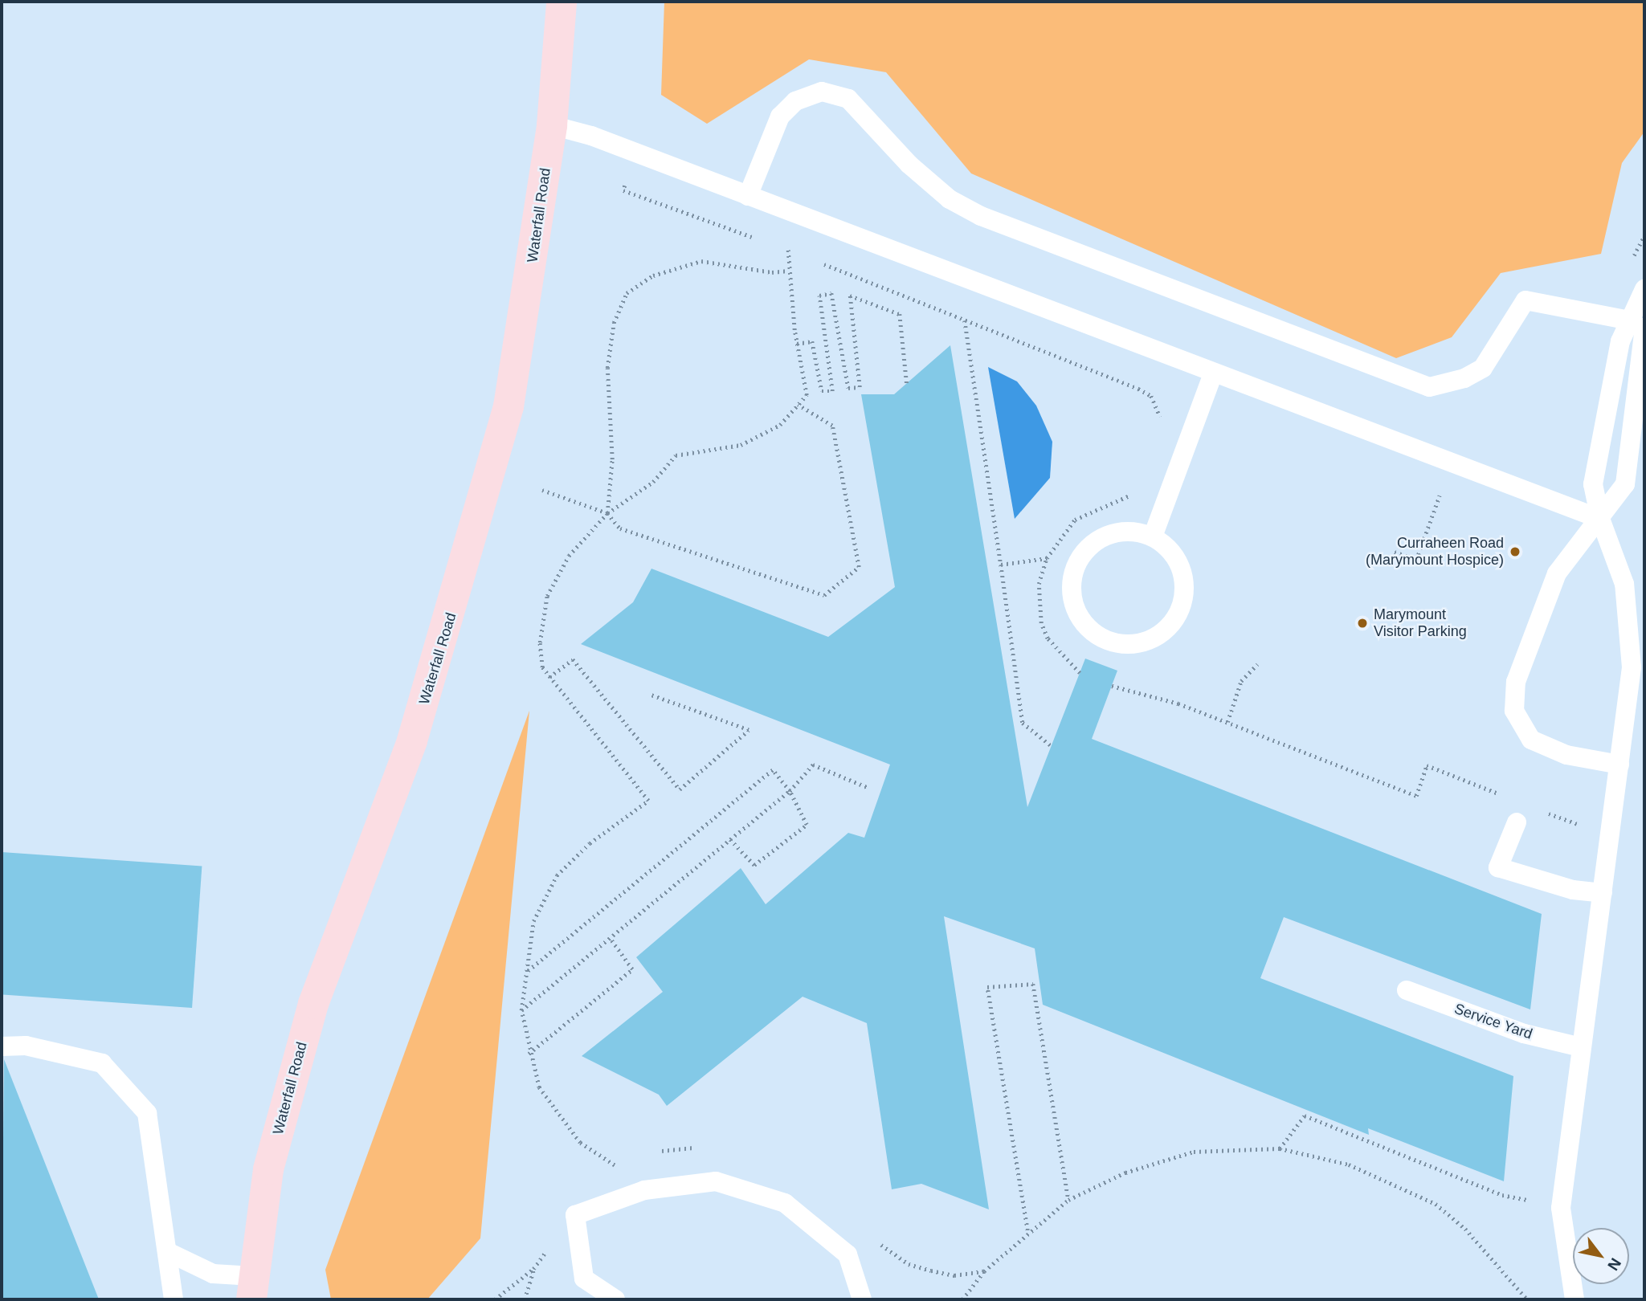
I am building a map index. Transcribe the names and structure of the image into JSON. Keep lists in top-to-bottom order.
{
  "streets": {
    "street": ["Waterfall Road"],
    "lane": ["Service Yard"]
  },
  "places": ["Curraheen Road (Marymount Hospice)", "Marymount Visitor Parking"],
  "north": "bottom right"
}
